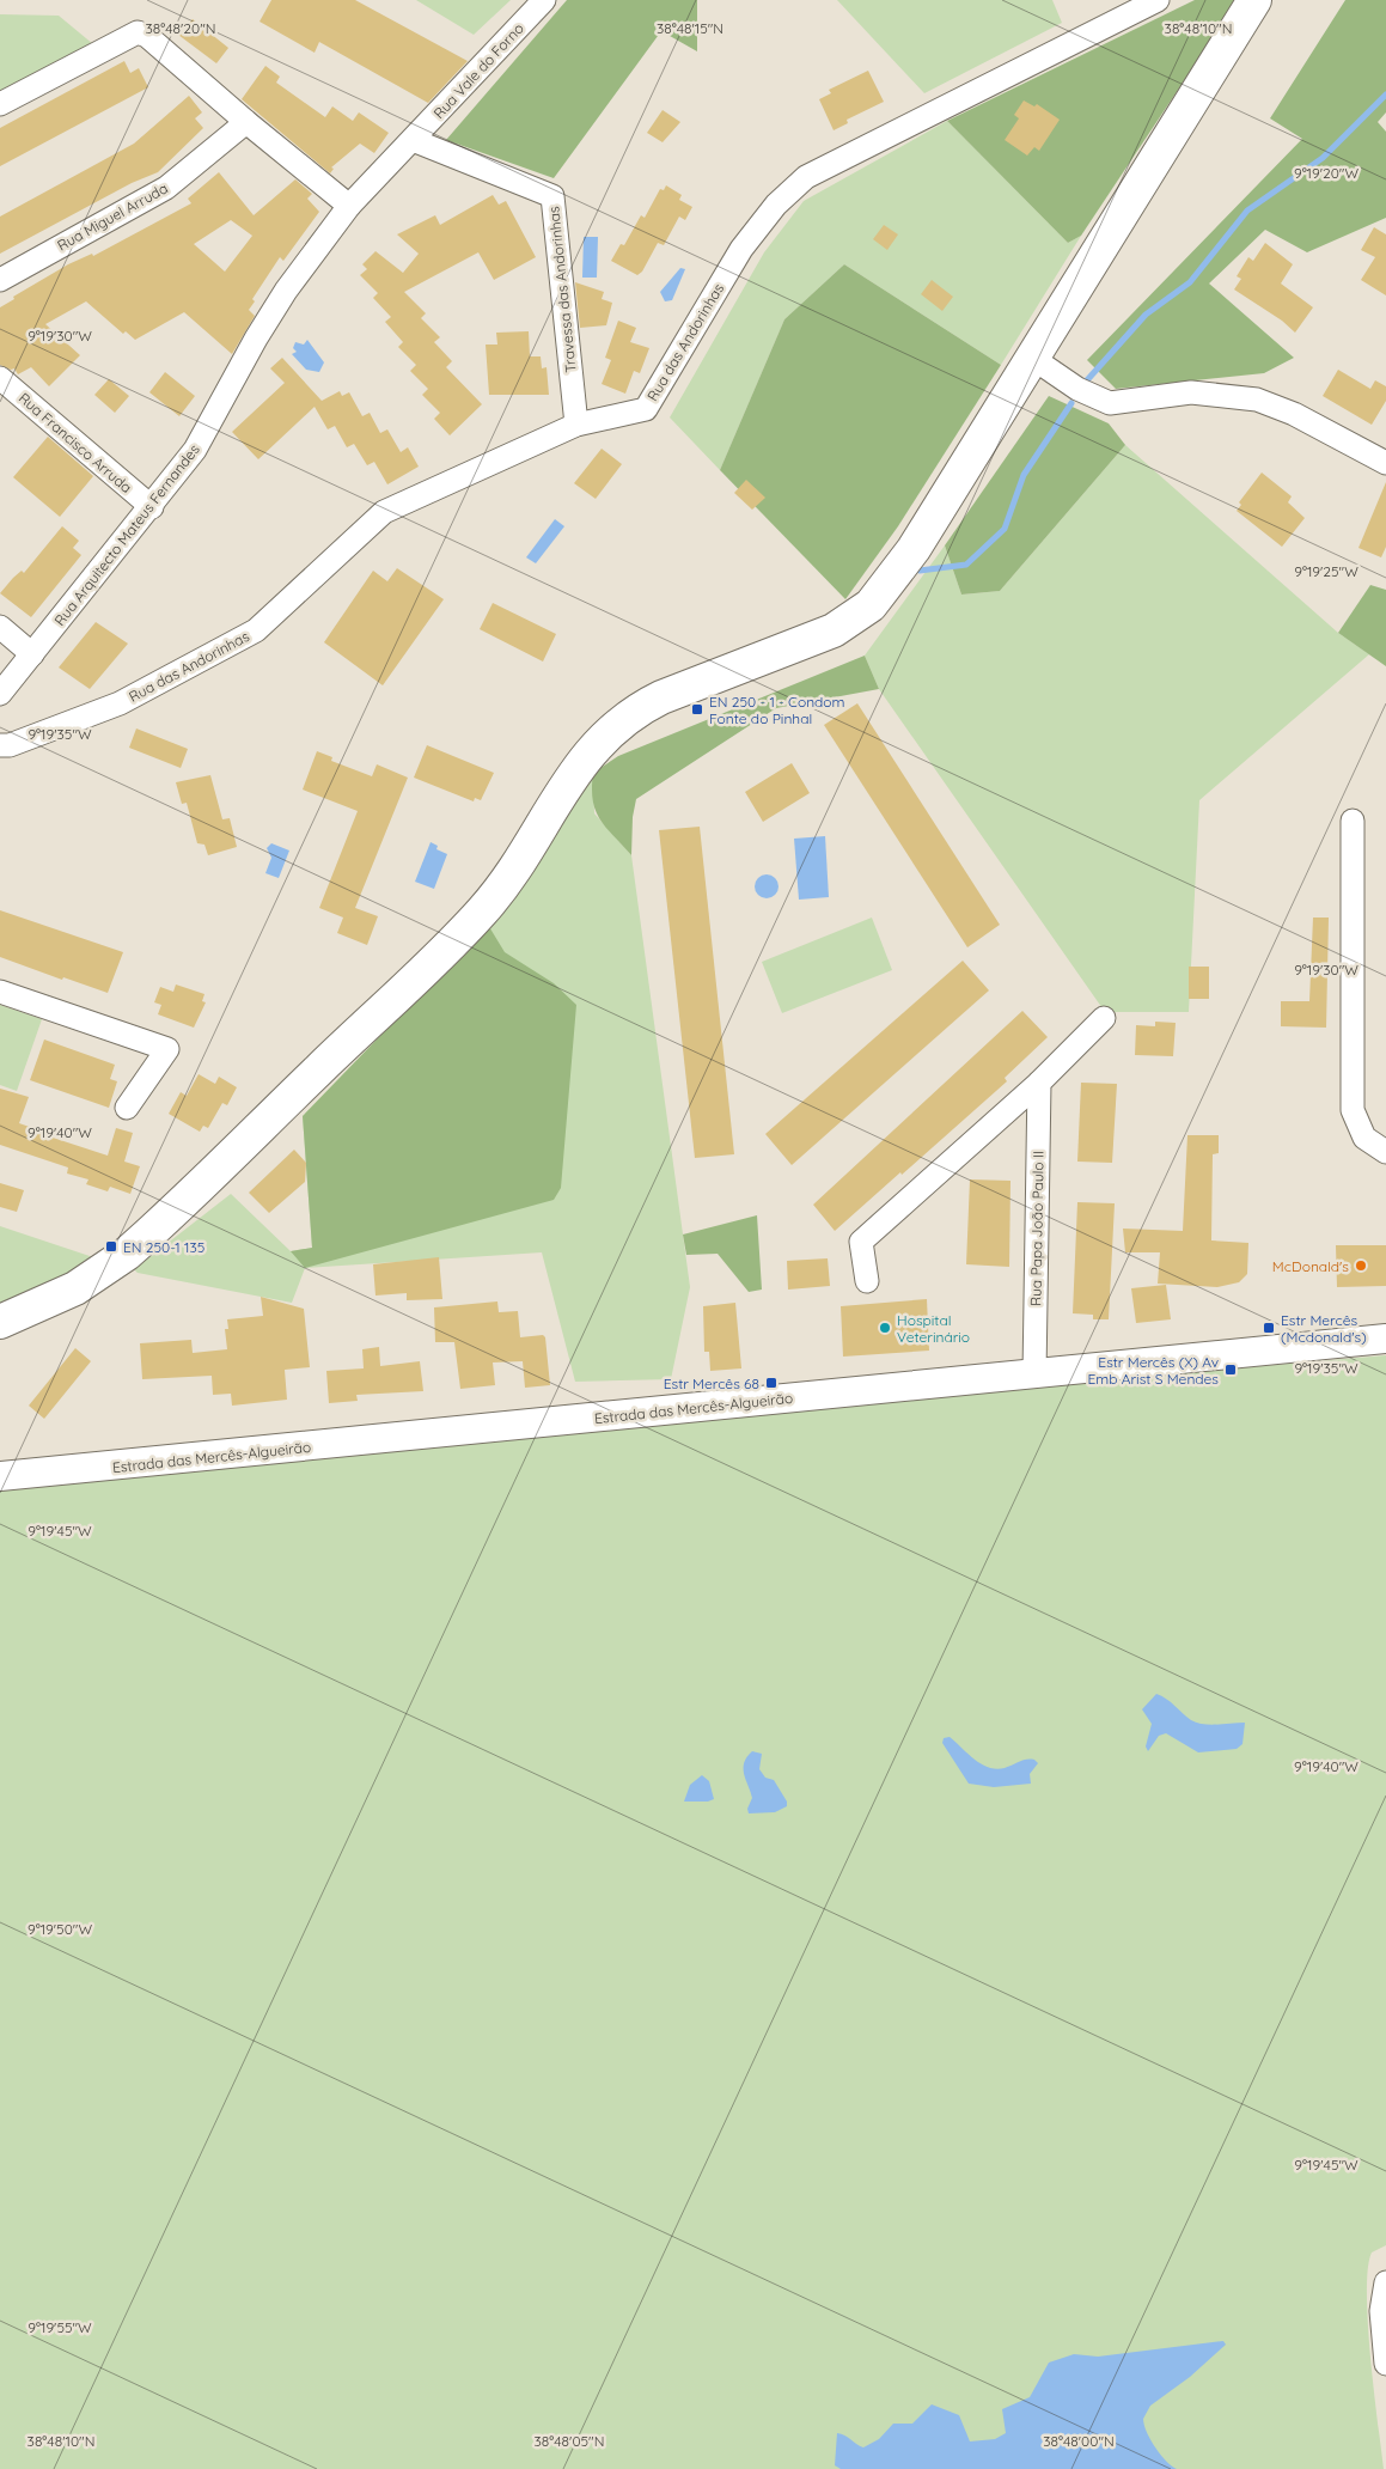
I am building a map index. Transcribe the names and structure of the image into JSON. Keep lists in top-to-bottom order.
{
  "streets": {
    "street": [
      "Rua Vale do Forno",
      "Rua Miguel Arruda",
      "Travessa das Andorinhas",
      "Rua das Andorinhas",
      "Rua Francisco Arruda",
      "Rua Arquitecto Mateus Fernandes",
      "Rua Papa João Paulo II",
      "Estrada das Mercês-Algueirão"
    ]
  },
  "crossings": [
    ["Rua Vale do Forno", "Travessa das Andorinhas"],
    ["Rua Vale do Forno", "Rua Arquitecto Mateus Fernandes"],
    ["Travessa das Andorinhas", "Rua das Andorinhas"],
    ["Travessa das Andorinhas", "Rua Arquitecto Mateus Fernandes"],
    ["Rua Francisco Arruda", "Rua Arquitecto Mateus Fernandes"],
    ["Rua Papa João Paulo II", "Estrada das Mercês-Algueirão"]
  ],
  "places": {
    "transit": [
      "EN 250 - 1 - Condom Fonte do Pinhal",
      "EN 250-1 135",
      "Estr Mercês (Mcdonald's)",
      "Estr Mercês (X) Av Emb Arist S Mendes",
      "Estr Mercês 68"
    ],
    "other": ["McDonald's", "Hospital Veterinário"]
  },
  "coordinates": [
    "38°48'20\"N",
    "38°48'15\"N",
    "38°48'10\"N",
    "9°19'20\"W",
    "9°19'30\"W",
    "9°19'25\"W",
    "9°19'35\"W",
    "9°19'40\"W",
    "9°19'45\"W",
    "9°19'50\"W",
    "9°19'55\"W",
    "38°48'05\"N",
    "38°48'00\"N"
  ]
}
